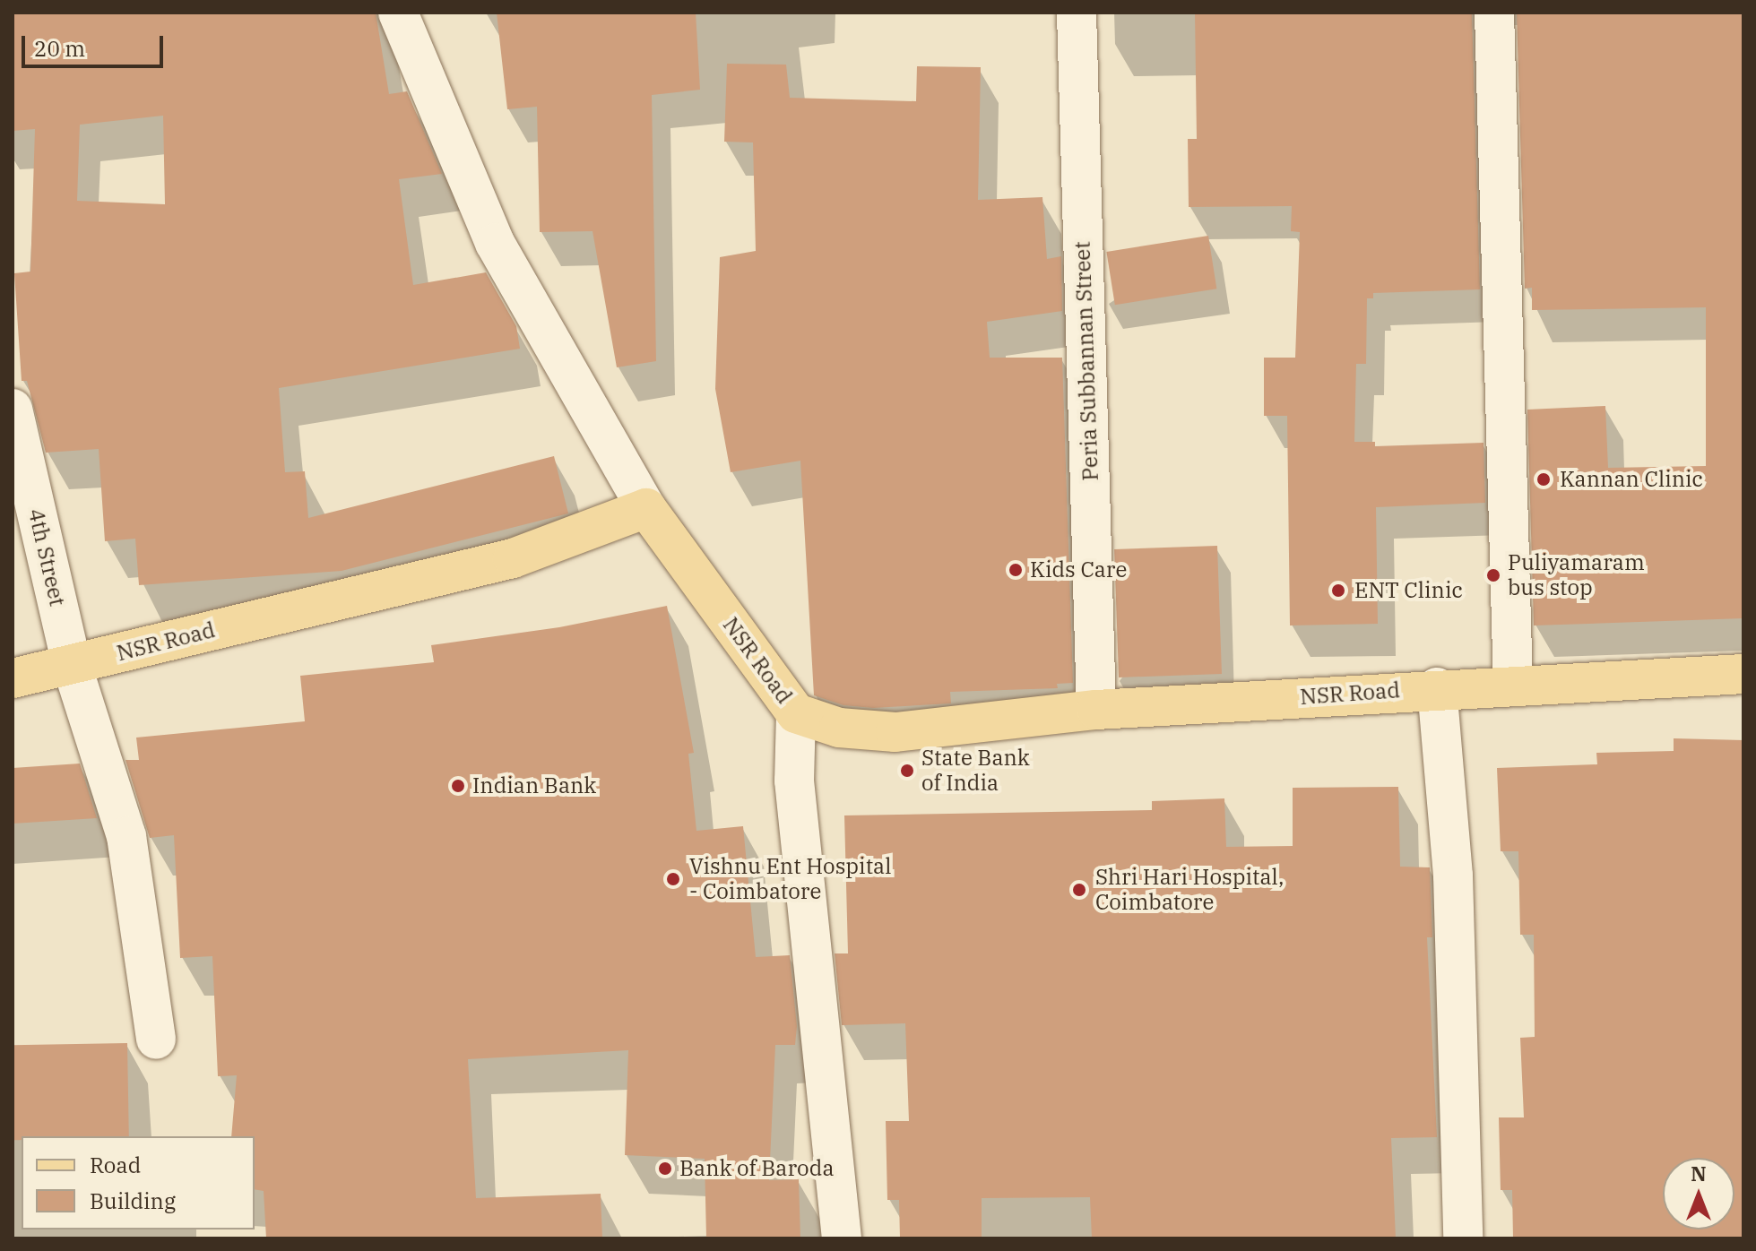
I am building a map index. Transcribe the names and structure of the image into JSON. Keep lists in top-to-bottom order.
{
  "streets": {
    "main road": ["NSR Road"],
    "street": ["Peria Subbannan Street", "4th Street"]
  },
  "crossings": [
    ["Peria Subbannan Street", "NSR Road"],
    ["4th Street", "NSR Road"]
  ],
  "places": [
    "Kannan Clinic",
    "Kids Care",
    "Puliyamaram bus stop",
    "ENT Clinic",
    "State Bank of India",
    "Indian Bank",
    "Vishnu Ent Hospital - Coimbatore",
    "Shri Hari Hospital, Coimbatore",
    "Bank of Baroda"
  ],
  "legend": ["Road", "Building"],
  "scale_bar": "20 m",
  "north": "top"
}
